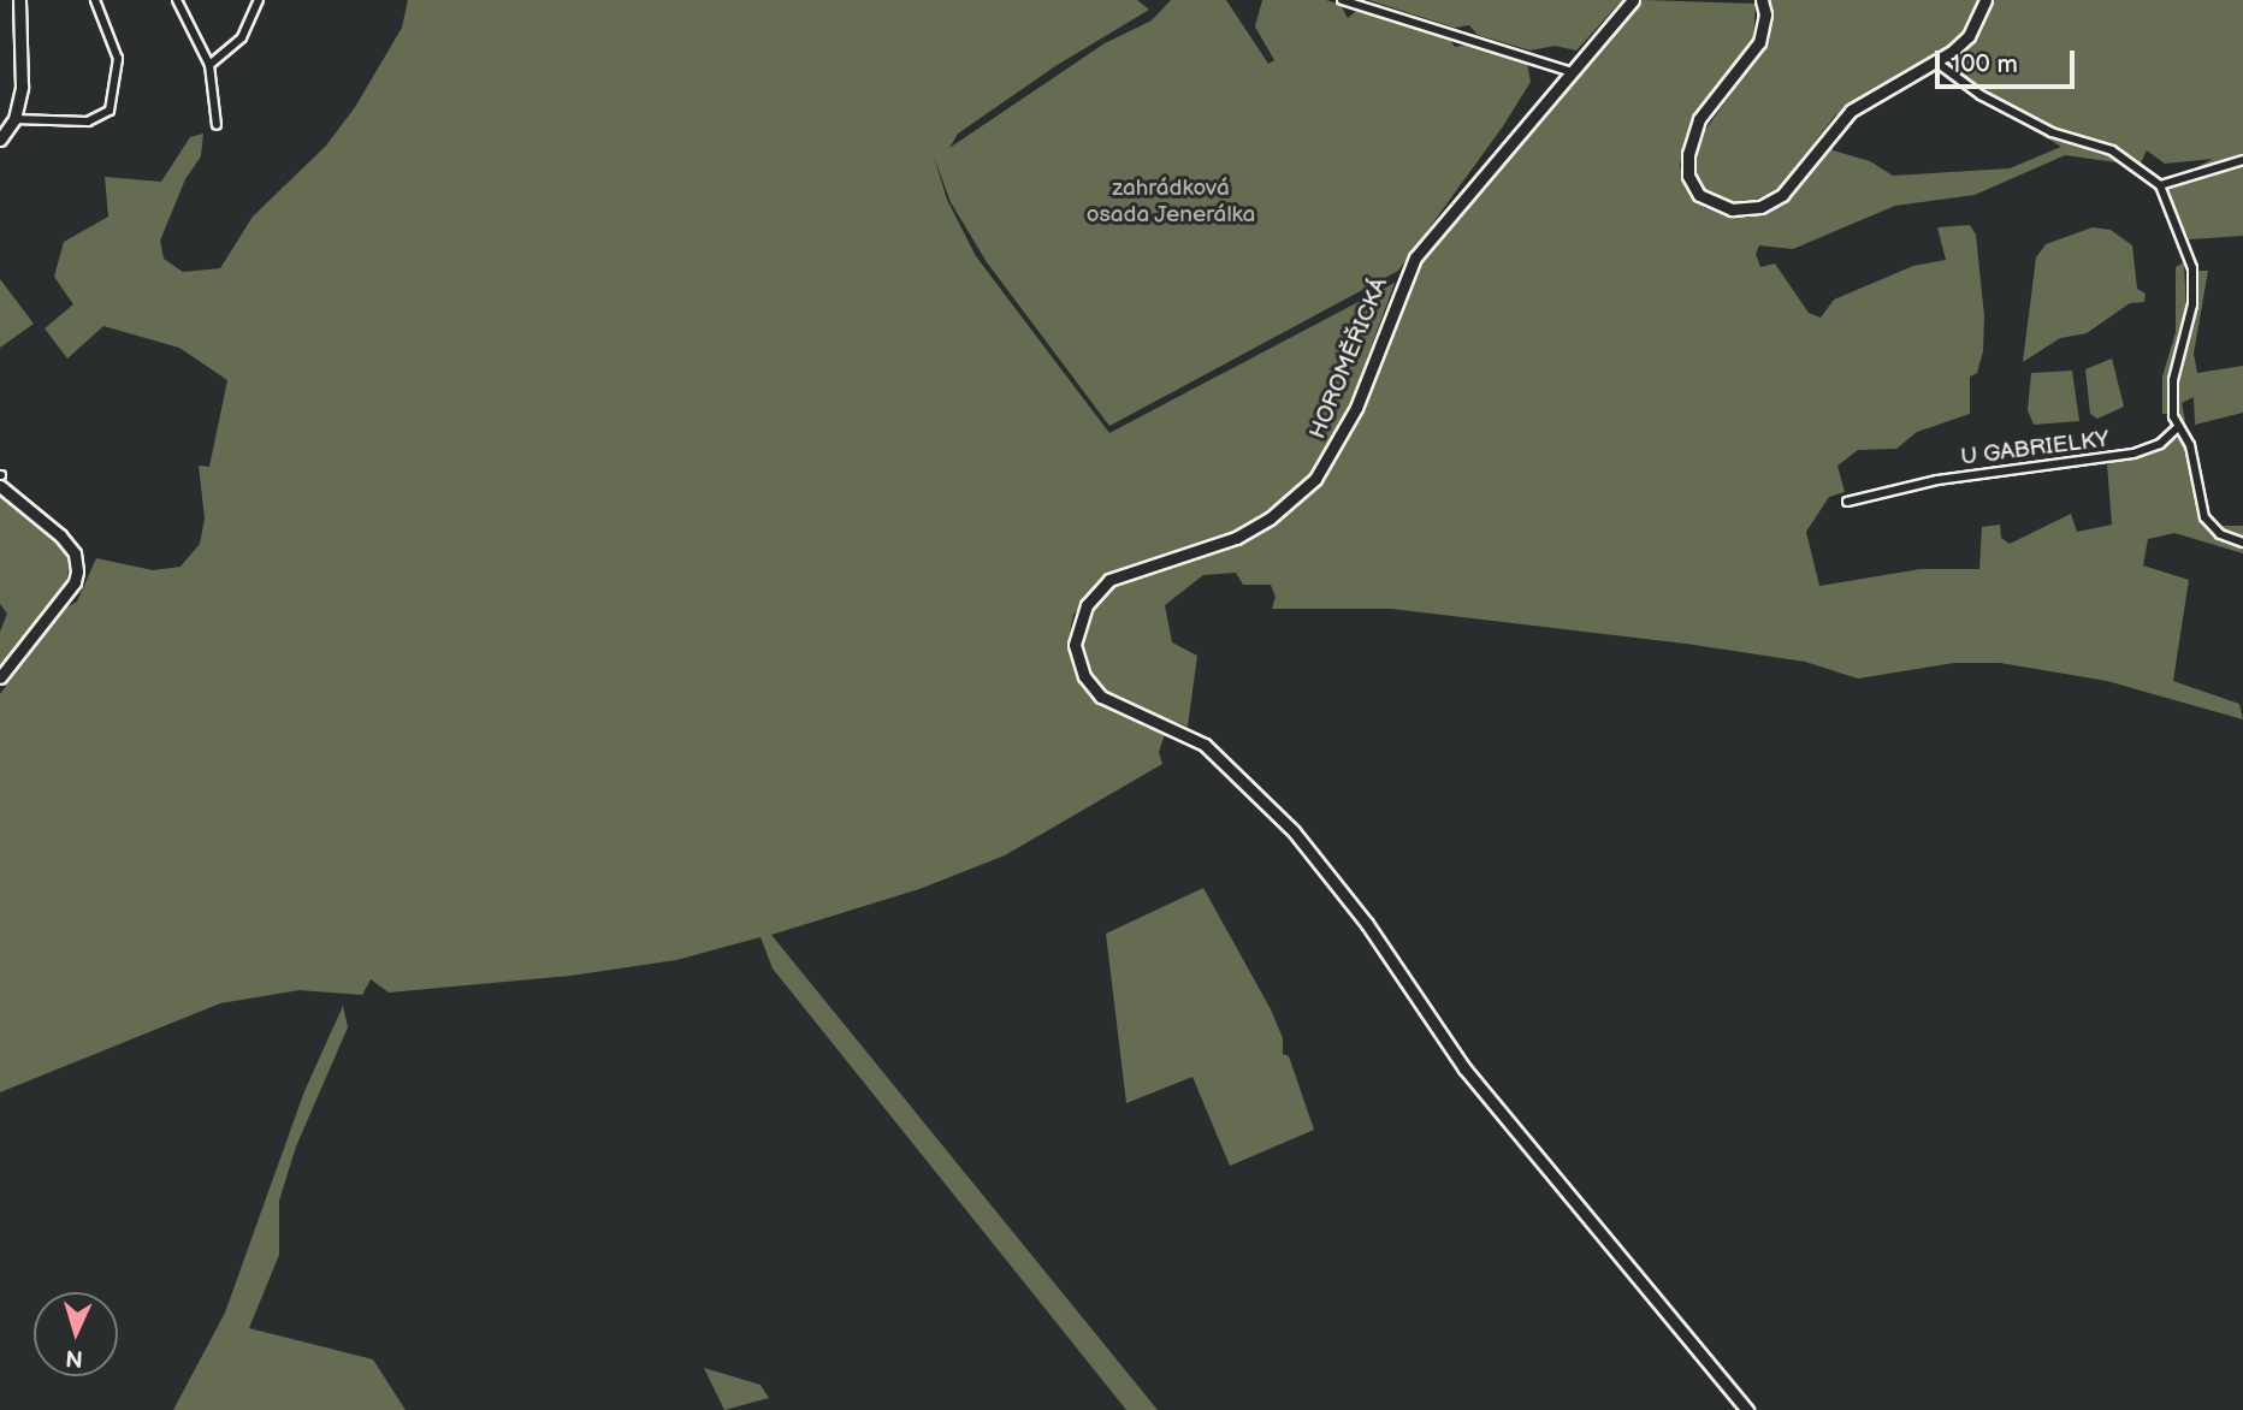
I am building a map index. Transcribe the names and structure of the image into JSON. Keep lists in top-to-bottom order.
{
  "streets": {
    "main road": ["HOROMĚŘICKÁ"],
    "street": ["U GABRIELKY"]
  },
  "parks": ["zahrádková osada Jenerálka"],
  "scale_bar": "100 m",
  "north": "bottom"
}
